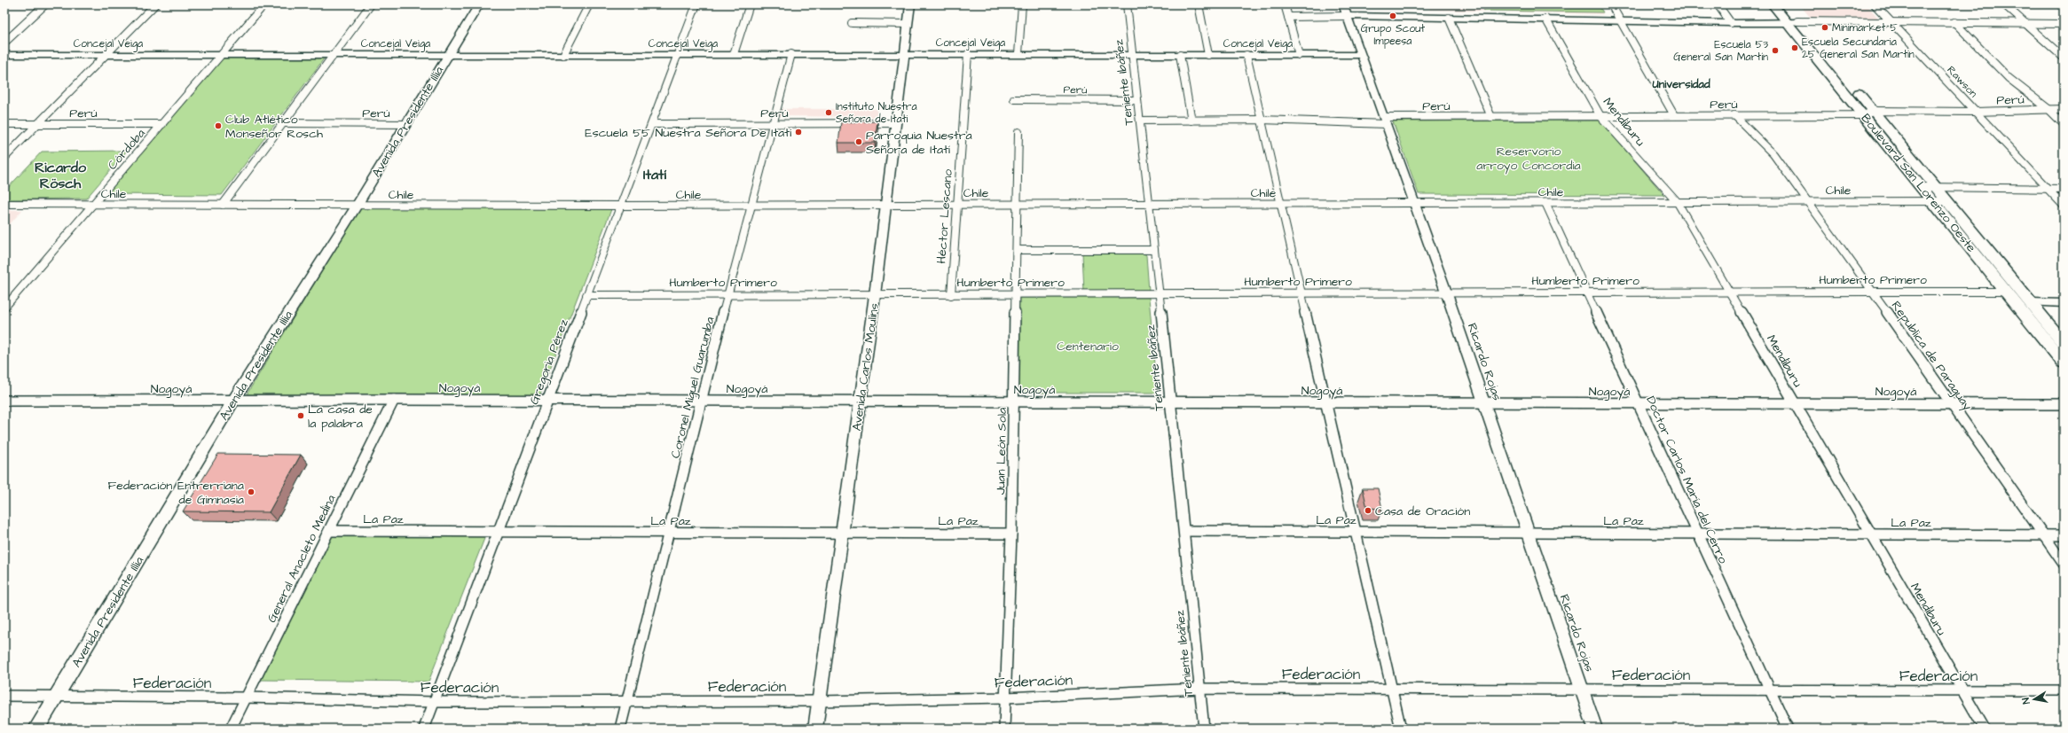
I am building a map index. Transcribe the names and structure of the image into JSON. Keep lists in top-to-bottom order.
{
  "streets": {
    "main road": ["Avenida Presidente Illia", "Boulevard San Lorenzo Oeste"],
    "street": [
      "Concejal Veiga",
      "Rawson",
      "Teniente Ibáñez",
      "Perú",
      "Mendiburu",
      "Córdoba",
      "Chile",
      "Héctor Lescano",
      "Humberto Primero",
      "Republica de Paraguay",
      "Gregoria Pérez",
      "Ricardo Rojas",
      "Avenida Carlos Moulins",
      "Nogoyá",
      "Coronel Miguel Guarumba",
      "Juan León Sola",
      "Doctor Carlos María del Cerro",
      "La Paz",
      "General Anacleto Medina",
      "Federación"
    ]
  },
  "crossings": [
    ["Concejal Veiga", "Teniente Ibáñez"],
    ["Concejal Veiga", "Avenida Presidente Illia"],
    ["Concejal Veiga", "Córdoba"],
    ["Concejal Veiga", "Héctor Lescano"],
    ["Concejal Veiga", "Gregoria Pérez"],
    ["Concejal Veiga", "Ricardo Rojas"],
    ["Concejal Veiga", "Avenida Carlos Moulins"],
    ["Concejal Veiga", "Coronel Miguel Guarumba"],
    ["Rawson", "Perú"],
    ["Teniente Ibáñez", "Perú"],
    ["Teniente Ibáñez", "Chile"],
    ["Teniente Ibáñez", "Humberto Primero"],
    ["Teniente Ibáñez", "Nogoyá"],
    ["Teniente Ibáñez", "La Paz"],
    ["Teniente Ibáñez", "Federación"],
    ["Perú", "Avenida Presidente Illia"],
    ["Perú", "Mendiburu"],
    ["Perú", "Córdoba"],
    ["Perú", "Boulevard San Lorenzo Oeste"],
    ["Perú", "Republica de Paraguay"],
    ["Perú", "Gregoria Pérez"],
    ["Perú", "Ricardo Rojas"],
    ["Perú", "Avenida Carlos Moulins"],
    ["Perú", "Coronel Miguel Guarumba"],
    ["Avenida Presidente Illia", "Chile"],
    ["Avenida Presidente Illia", "Nogoyá"],
    ["Avenida Presidente Illia", "Federación"],
    ["Mendiburu", "Chile"],
    ["Mendiburu", "Humberto Primero"],
    ["Mendiburu", "Nogoyá"],
    ["Mendiburu", "La Paz"],
    ["Mendiburu", "Federación"],
    ["Córdoba", "Chile"],
    ["Boulevard San Lorenzo Oeste", "Chile"],
    ["Boulevard San Lorenzo Oeste", "Humberto Primero"],
    ["Chile", "Héctor Lescano"],
    ["Chile", "Republica de Paraguay"],
    ["Chile", "Gregoria Pérez"],
    ["Chile", "Ricardo Rojas"],
    ["Chile", "Avenida Carlos Moulins"],
    ["Chile", "Coronel Miguel Guarumba"],
    ["Chile", "Juan León Sola"],
    ["Chile", "Doctor Carlos María del Cerro"],
    ["Héctor Lescano", "Humberto Primero"],
    ["Humberto Primero", "Republica de Paraguay"],
    ["Humberto Primero", "Gregoria Pérez"],
    ["Humberto Primero", "Ricardo Rojas"],
    ["Humberto Primero", "Avenida Carlos Moulins"],
    ["Humberto Primero", "Coronel Miguel Guarumba"],
    ["Humberto Primero", "Juan León Sola"],
    ["Humberto Primero", "Doctor Carlos María del Cerro"],
    ["Republica de Paraguay", "Nogoyá"],
    ["Republica de Paraguay", "La Paz"],
    ["Gregoria Pérez", "Nogoyá"],
    ["Gregoria Pérez", "La Paz"],
    ["Gregoria Pérez", "Federación"],
    ["Ricardo Rojas", "Nogoyá"],
    ["Ricardo Rojas", "La Paz"],
    ["Ricardo Rojas", "Federación"],
    ["Avenida Carlos Moulins", "Nogoyá"],
    ["Avenida Carlos Moulins", "La Paz"],
    ["Avenida Carlos Moulins", "Federación"],
    ["Nogoyá", "Coronel Miguel Guarumba"],
    ["Nogoyá", "Juan León Sola"],
    ["Nogoyá", "Doctor Carlos María del Cerro"],
    ["Nogoyá", "General Anacleto Medina"],
    ["Coronel Miguel Guarumba", "La Paz"],
    ["Coronel Miguel Guarumba", "Federación"],
    ["Juan León Sola", "La Paz"],
    ["Juan León Sola", "Federación"],
    ["Doctor Carlos María del Cerro", "La Paz"],
    ["Doctor Carlos María del Cerro", "Federación"],
    ["La Paz", "General Anacleto Medina"],
    ["General Anacleto Medina", "Federación"]
  ],
  "districts": ["Universidad", "Ricardo Rösch", "Itatí"],
  "parks": ["Reservorio arroyo Concordia", "Centenario"],
  "places": [
    "Grupo Scout Impeesa",
    "Minimarket 5",
    "Escuela Secundaria 25 General San Martín",
    "Escuela 53 General San Martín",
    "Instituto Nuestra Señora de Itati",
    "Club Atlético Monseñor Rosch",
    "Escuela 55 Nuestra Señora De Itatí",
    "Parroquia Nuestra Señora de Itatí",
    "La casa de la palabra",
    "Federación Entrerriana de Gimnasia",
    "Casa de Oración"
  ],
  "north": "left"
}
